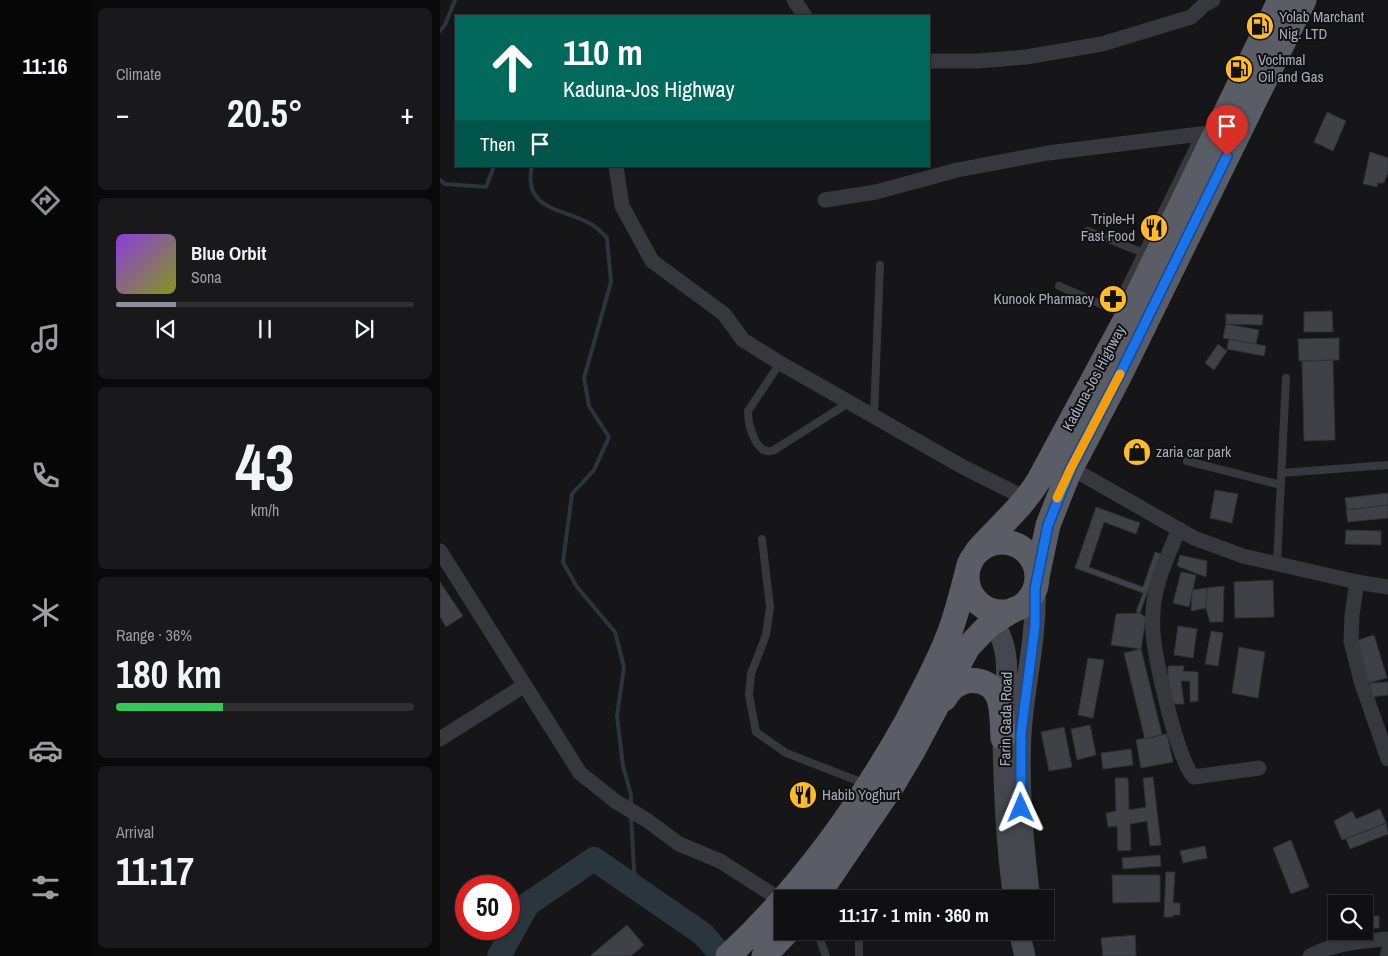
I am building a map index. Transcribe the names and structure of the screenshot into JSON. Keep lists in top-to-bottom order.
{
  "streets": {
    "highway": ["Kaduna-Jos Highway"],
    "main road": ["Farin Gada Road"]
  },
  "crossings": [
    ["Kaduna-Jos Highway", "Farin Gada Road"]
  ],
  "places": {
    "fuel station": ["Yolab Marchant Nig. LTD", "Vochmal Oil and Gas"],
    "restaurant": ["Triple-H Fast Food", "Habib Yoghurt"],
    "pharmacy": ["Kunook Pharmacy"],
    "shop": ["zaria car park"]
  },
  "page": {
    "tabs": "11:16",
    "tile": [
      "Climate",
      ["43", "km/h"],
      ["Range · 36%", "180 km"],
      ["Arrival", "11:17"]
    ],
    "turn": ["110 m", "Kaduna-Jos Highway"],
    "heat": ["−", "20.5°", "+"],
    "then": "Then",
    "song": ["Blue Orbit", "Sona"],
    "limit": "50",
    "trip": "11:17 · 1 min · 360 m"
  }
}
